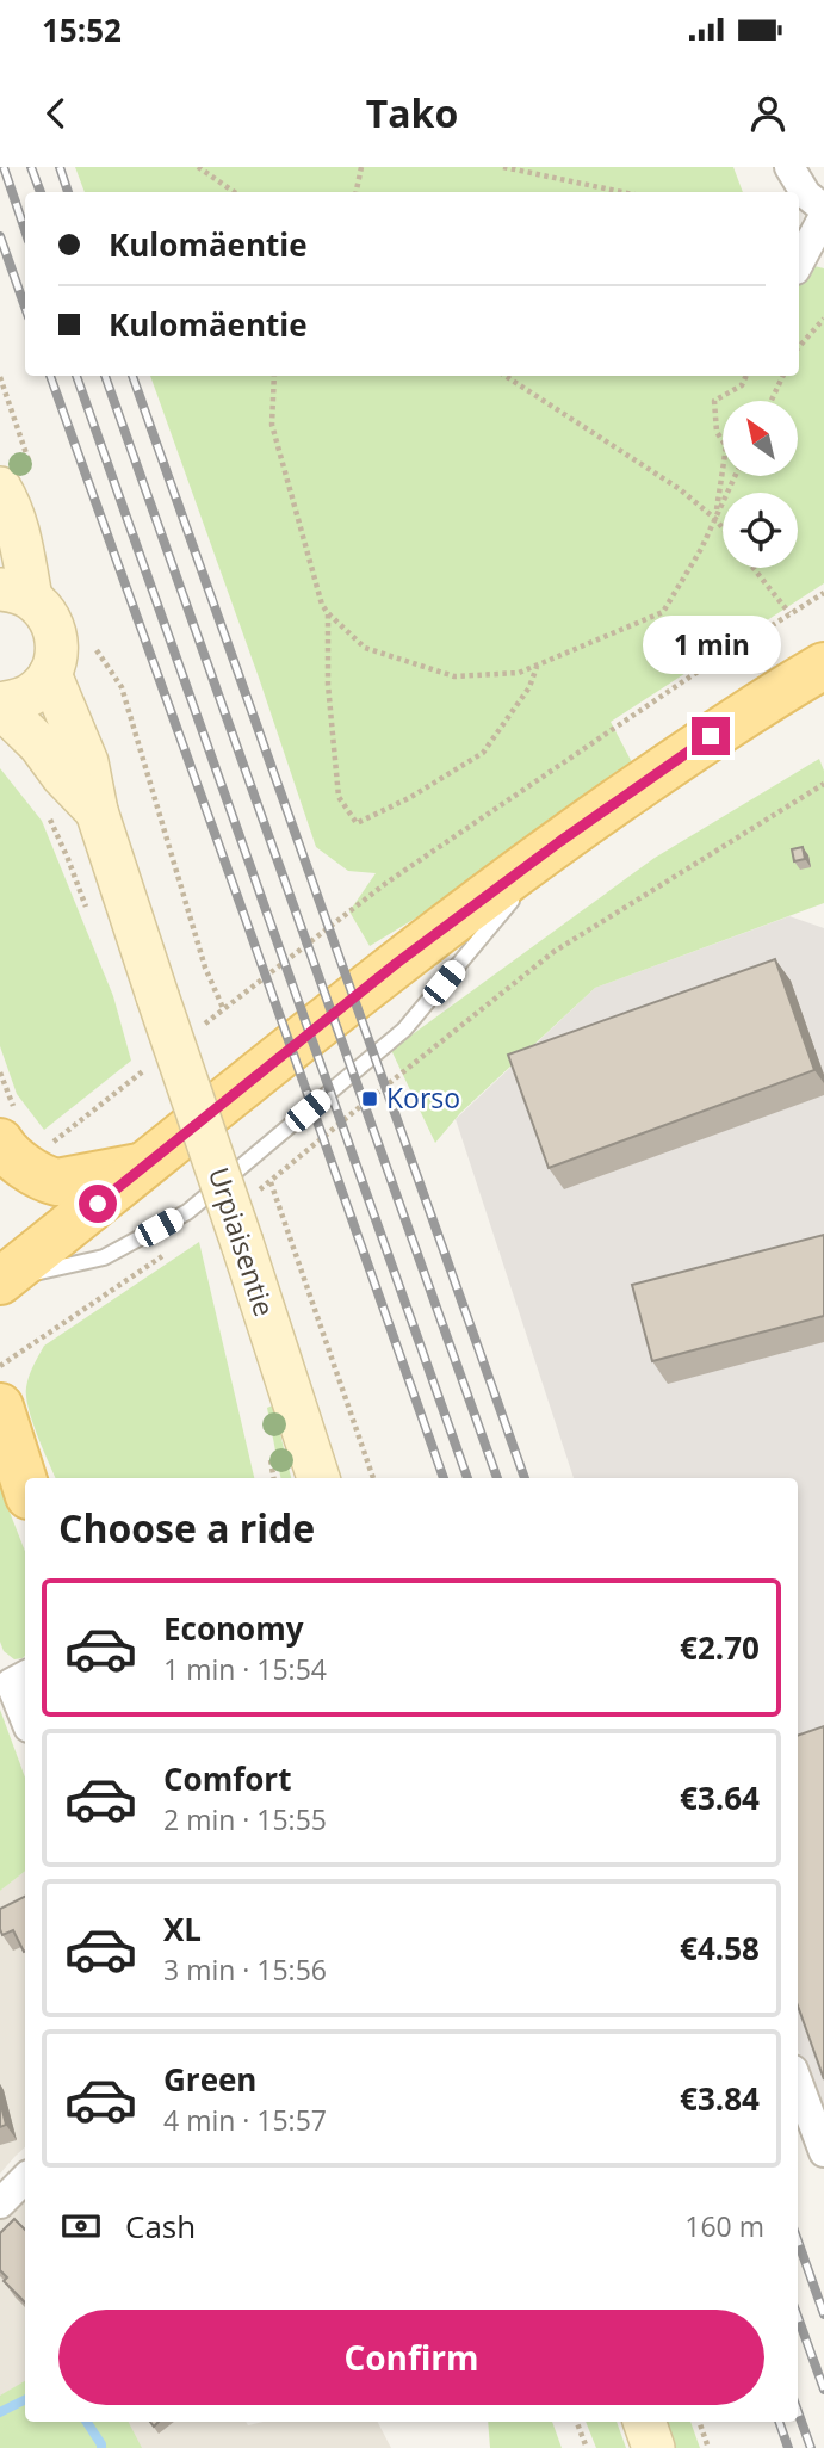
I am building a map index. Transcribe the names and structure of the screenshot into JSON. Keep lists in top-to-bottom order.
{
  "streets": {
    "main road": ["Urpiaisentie"]
  },
  "places": {
    "transit": ["Korso"]
  },
  "north": "top left",
  "page": {
    "status": "15:52",
    "header": "Tako",
    "banner": ["Kulomäentie", "Kulomäentie"],
    "bubble": "1 min",
    "heading": "Choose a ride",
    "list": [
      {
        "name": "Economy",
        "note": "1 min · 15:54",
        "value": "€2.70"
      },
      {
        "name": "Comfort",
        "note": "2 min · 15:55",
        "value": "€3.64"
      },
      {
        "name": "XL",
        "note": "3 min · 15:56",
        "value": "€4.58"
      },
      {
        "name": "Green",
        "note": "4 min · 15:57",
        "value": "€3.84"
      }
    ],
    "pay": ["Cash", "160 m"],
    "buttons": "Confirm"
  }
}
